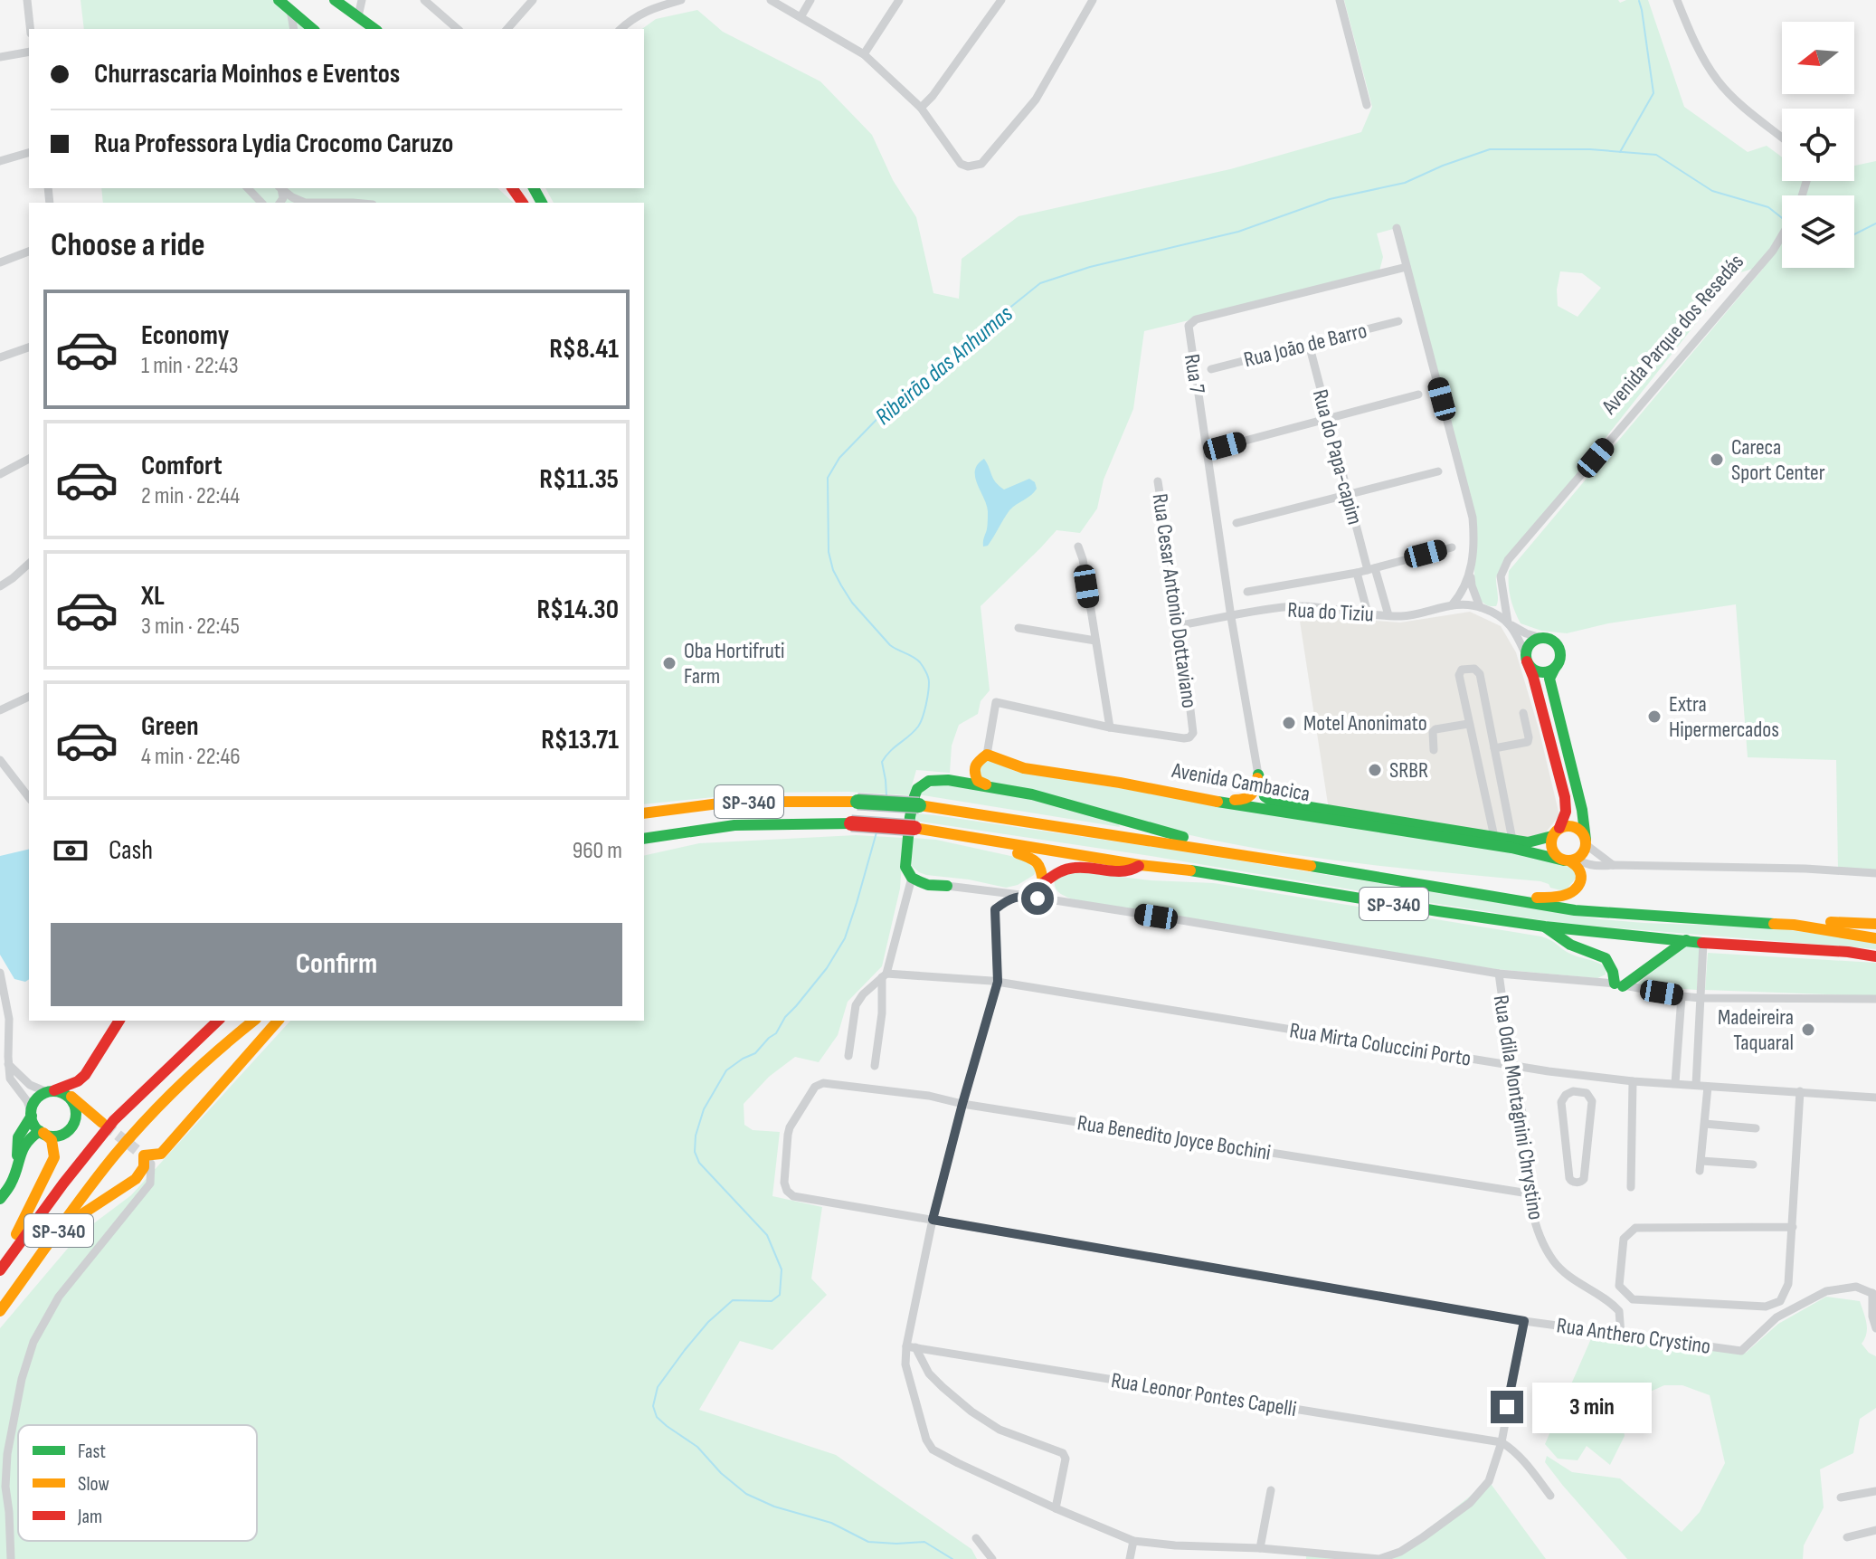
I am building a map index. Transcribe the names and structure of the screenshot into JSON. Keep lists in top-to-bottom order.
{
  "streets": {
    "main road": ["Avenida Cambacica", "SP-340"],
    "street": [
      "Avenida Parque dos Resedás",
      "Rua João de Barro",
      "Rua 7",
      "Rua do Papa-capim",
      "Rua Cesar Antonio Dottaviano",
      "Rua do Tiziu",
      "Rua Mirta Coluccini Porto",
      "Rua Odila Montagnini Chrystino",
      "Rua Benedito Joyce Bochini",
      "Rua Anthero Crystino",
      "Rua Leonor Pontes Capelli"
    ]
  },
  "crossings": [
    ["Avenida Parque dos Resedás", "Rua do Tiziu"],
    ["Rua João de Barro", "Rua do Papa-capim"],
    ["Rua 7", "Rua do Tiziu"],
    ["Rua 7", "Avenida Cambacica"],
    ["Rua do Papa-capim", "Rua do Tiziu"],
    ["Rua Cesar Antonio Dottaviano", "Rua do Tiziu"],
    ["Rua Cesar Antonio Dottaviano", "Avenida Cambacica"],
    ["Rua Mirta Coluccini Porto", "Rua Odila Montagnini Chrystino"],
    ["Rua Odila Montagnini Chrystino", "Rua Benedito Joyce Bochini"],
    ["Rua Odila Montagnini Chrystino", "Rua Anthero Crystino"],
    ["Rua Benedito Joyce Bochini", "Rua Anthero Crystino"]
  ],
  "water": ["Ribeirão das Anhumas"],
  "places": [
    "Careca Sport Center",
    "Oba Hortifruti Farm",
    "Extra Hipermercados",
    "Motel Anonimato",
    "SRBR",
    "Madeireira Taquaral"
  ],
  "legend": ["Fast", "Slow", "Jam"],
  "north": "left",
  "page": {
    "banner": ["Churrascaria Moinhos e Eventos", "Rua Professora Lydia Crocomo Caruzo"],
    "heading": "Choose a ride",
    "list": [
      {
        "name": "Economy",
        "note": "1 min · 22:43",
        "value": "R$8.41"
      },
      {
        "name": "Comfort",
        "note": "2 min · 22:44",
        "value": "R$11.35"
      },
      {
        "name": "XL",
        "note": "3 min · 22:45",
        "value": "R$14.30"
      },
      {
        "name": "Green",
        "note": "4 min · 22:46",
        "value": "R$13.71"
      }
    ],
    "pay": ["Cash", "960 m"],
    "buttons": "Confirm",
    "bubble": "3 min"
  }
}
